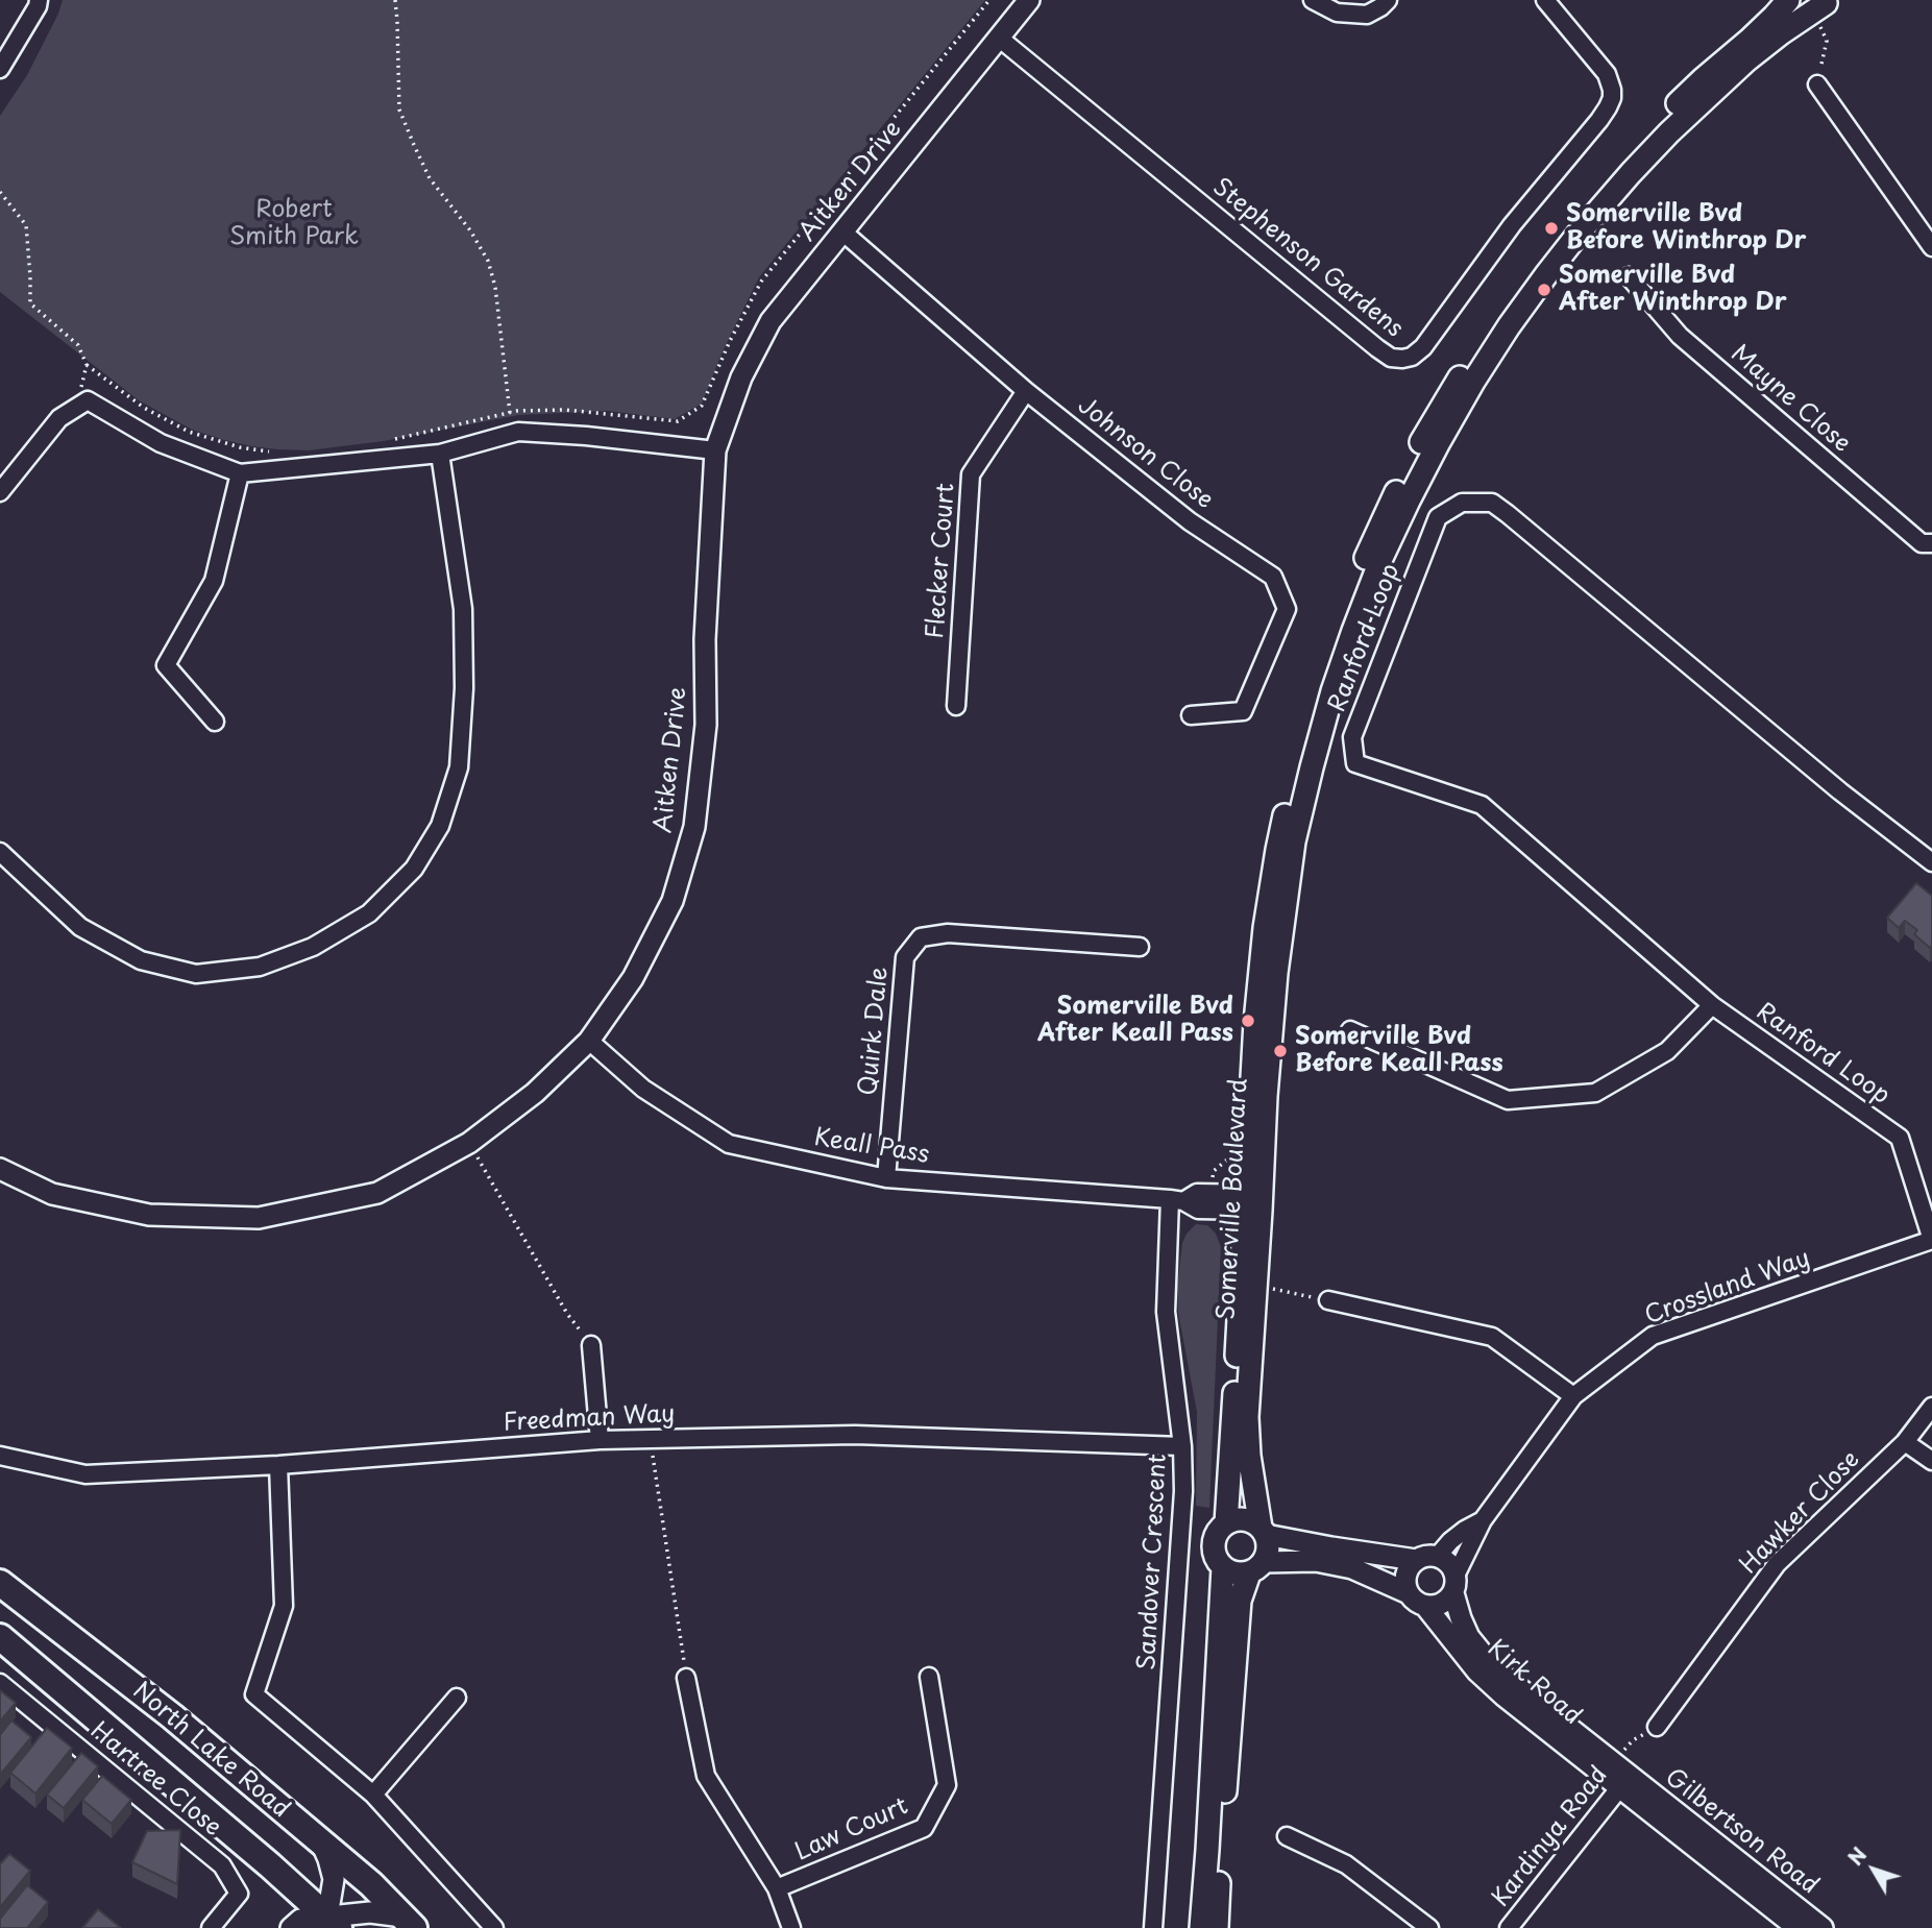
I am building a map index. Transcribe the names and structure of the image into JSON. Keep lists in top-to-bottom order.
{
  "streets": {
    "main road": ["Somerville Boulevard", "North Lake Road"],
    "street": [
      "Aitken Drive",
      "Stephenson Gardens",
      "Mayne Close",
      "Johnson Close",
      "Flecker Court",
      "Ranford Loop",
      "Quirk Dale",
      "Keall Pass",
      "Crossland Way",
      "Freedman Way",
      "Hawker Close",
      "Sandover Crescent",
      "Kirk Road",
      "Hartree Close",
      "Law Court",
      "Gilbertson Road",
      "Kardinya Road"
    ]
  },
  "crossings": [
    ["Aitken Drive", "Stephenson Gardens"],
    ["Aitken Drive", "Johnson Close"],
    ["Aitken Drive", "Keall Pass"],
    ["Johnson Close", "Flecker Court"],
    ["Ranford Loop", "Crossland Way"],
    ["Quirk Dale", "Keall Pass"],
    ["Keall Pass", "Somerville Boulevard"],
    ["Keall Pass", "Sandover Crescent"],
    ["Crossland Way", "Kirk Road"],
    ["Freedman Way", "Sandover Crescent"],
    ["Kirk Road", "Gilbertson Road"],
    ["Kirk Road", "Kardinya Road"],
    ["Gilbertson Road", "Kardinya Road"]
  ],
  "parks": ["Robert Smith Park"],
  "places": [
    "Somerville Bvd Before Winthrop Dr",
    "Somerville Bvd After Winthrop Dr",
    "Somerville Bvd After Keall Pass",
    "Somerville Bvd Before Keall Pass"
  ],
  "north": "top left"
}
